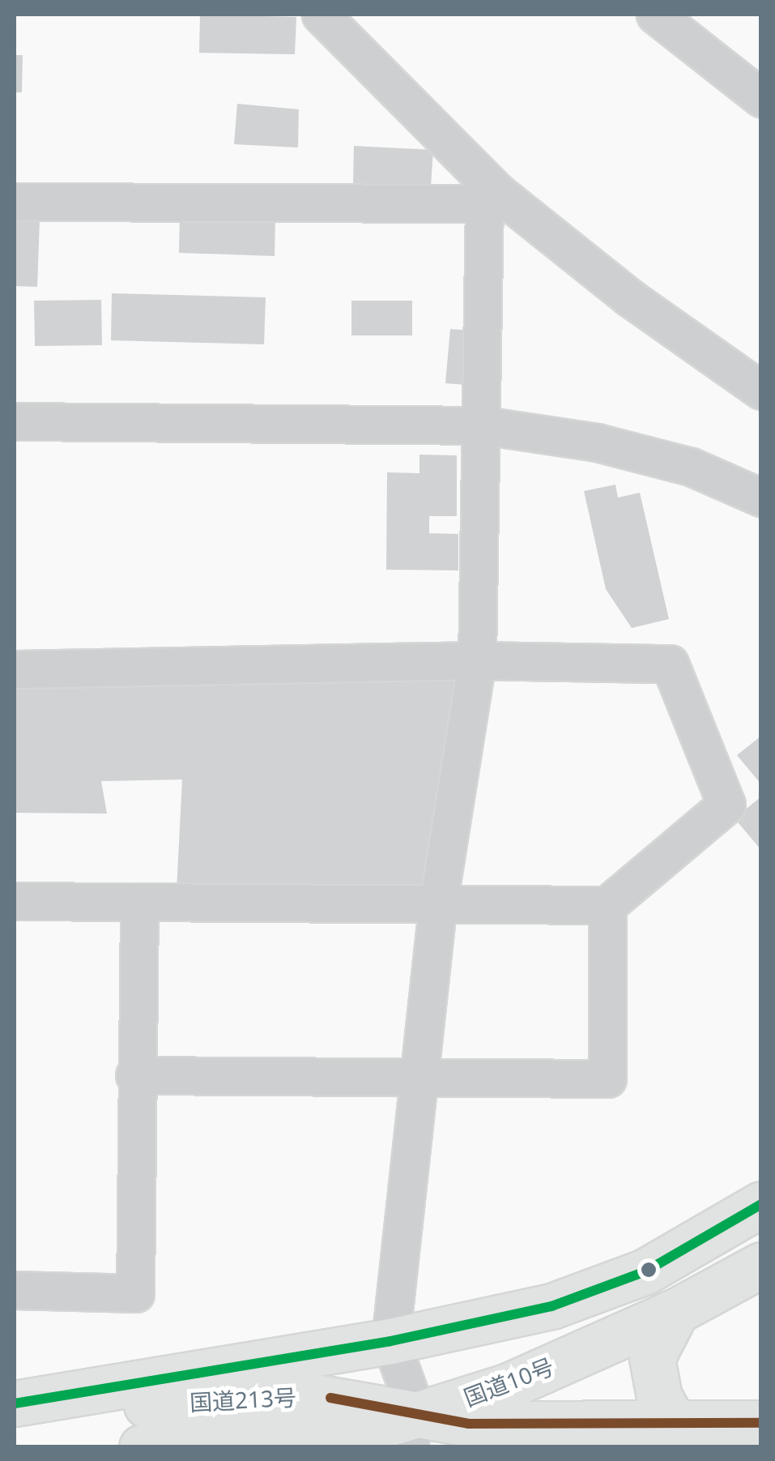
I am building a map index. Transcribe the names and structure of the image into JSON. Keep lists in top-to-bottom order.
{
  "streets": {
    "highway": ["国道10号", "国道213号"]
  },
  "crossings": [
    ["国道10号", "国道213号"]
  ]
}
